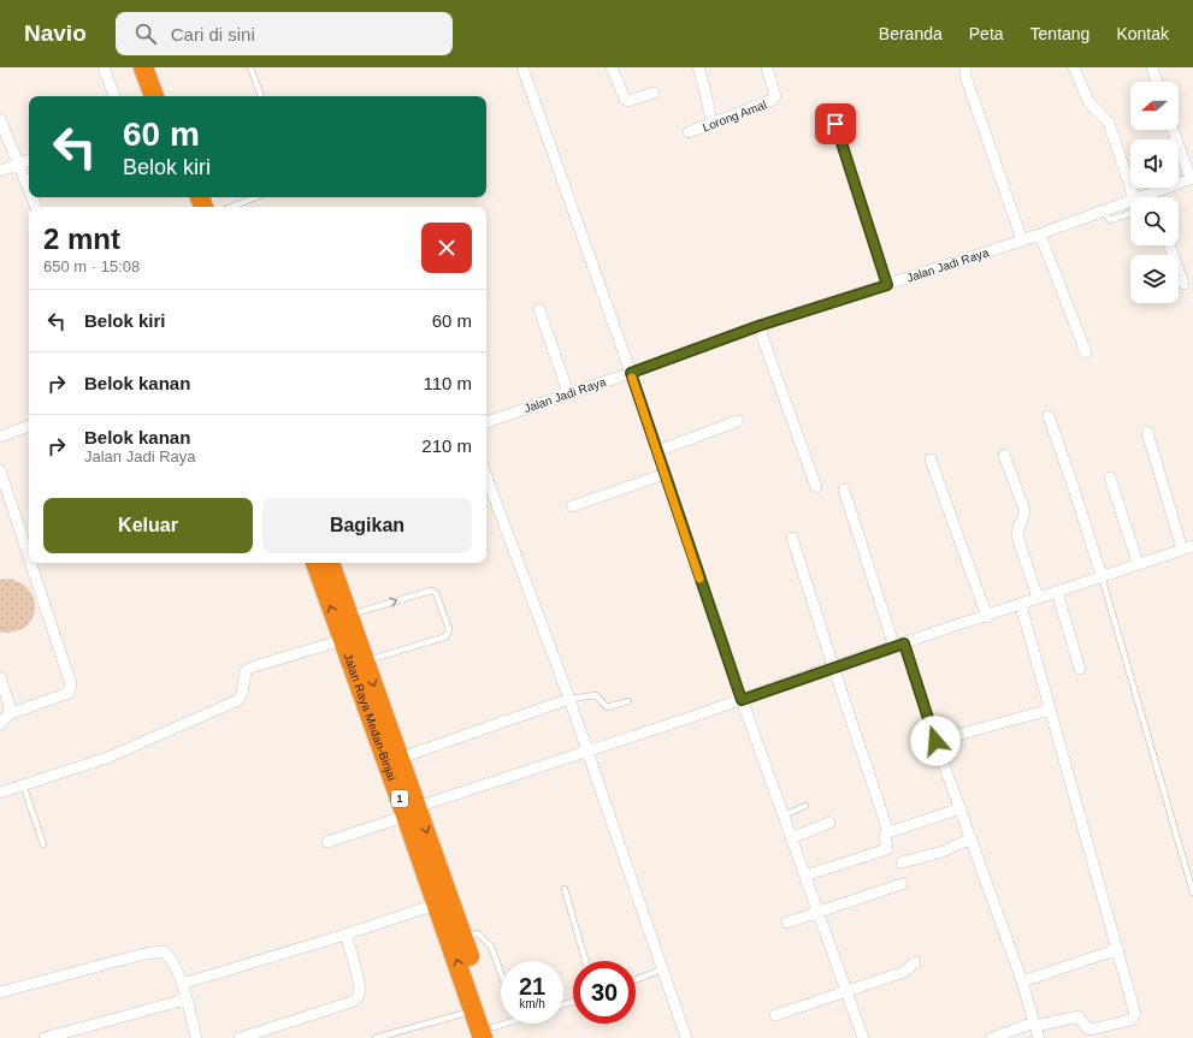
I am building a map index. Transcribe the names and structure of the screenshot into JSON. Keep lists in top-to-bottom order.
{
  "streets": {
    "highway": ["Jalan Raya Medan-Binjai", "1"],
    "street": ["Lorong Amal", "Jalan Jadi Raya"]
  },
  "north": "left",
  "page": {
    "header": "Navio",
    "search": "Cari di sini",
    "nav": [
      "Beranda",
      "Peta",
      "Tentang",
      "Kontak"
    ],
    "turn": ["60 m", "Belok kiri"],
    "heading": ["2 mnt", "650 m · 15:08"],
    "list": [
      {
        "name": "Belok kiri",
        "value": "60 m"
      },
      {
        "name": "Belok kanan",
        "value": "110 m"
      },
      {
        "name": "Belok kanan",
        "note": "Jalan Jadi Raya",
        "value": "210 m"
      }
    ],
    "buttons": ["Keluar", "Bagikan"],
    "speed": "21 km/h",
    "limit": "30"
  }
}
